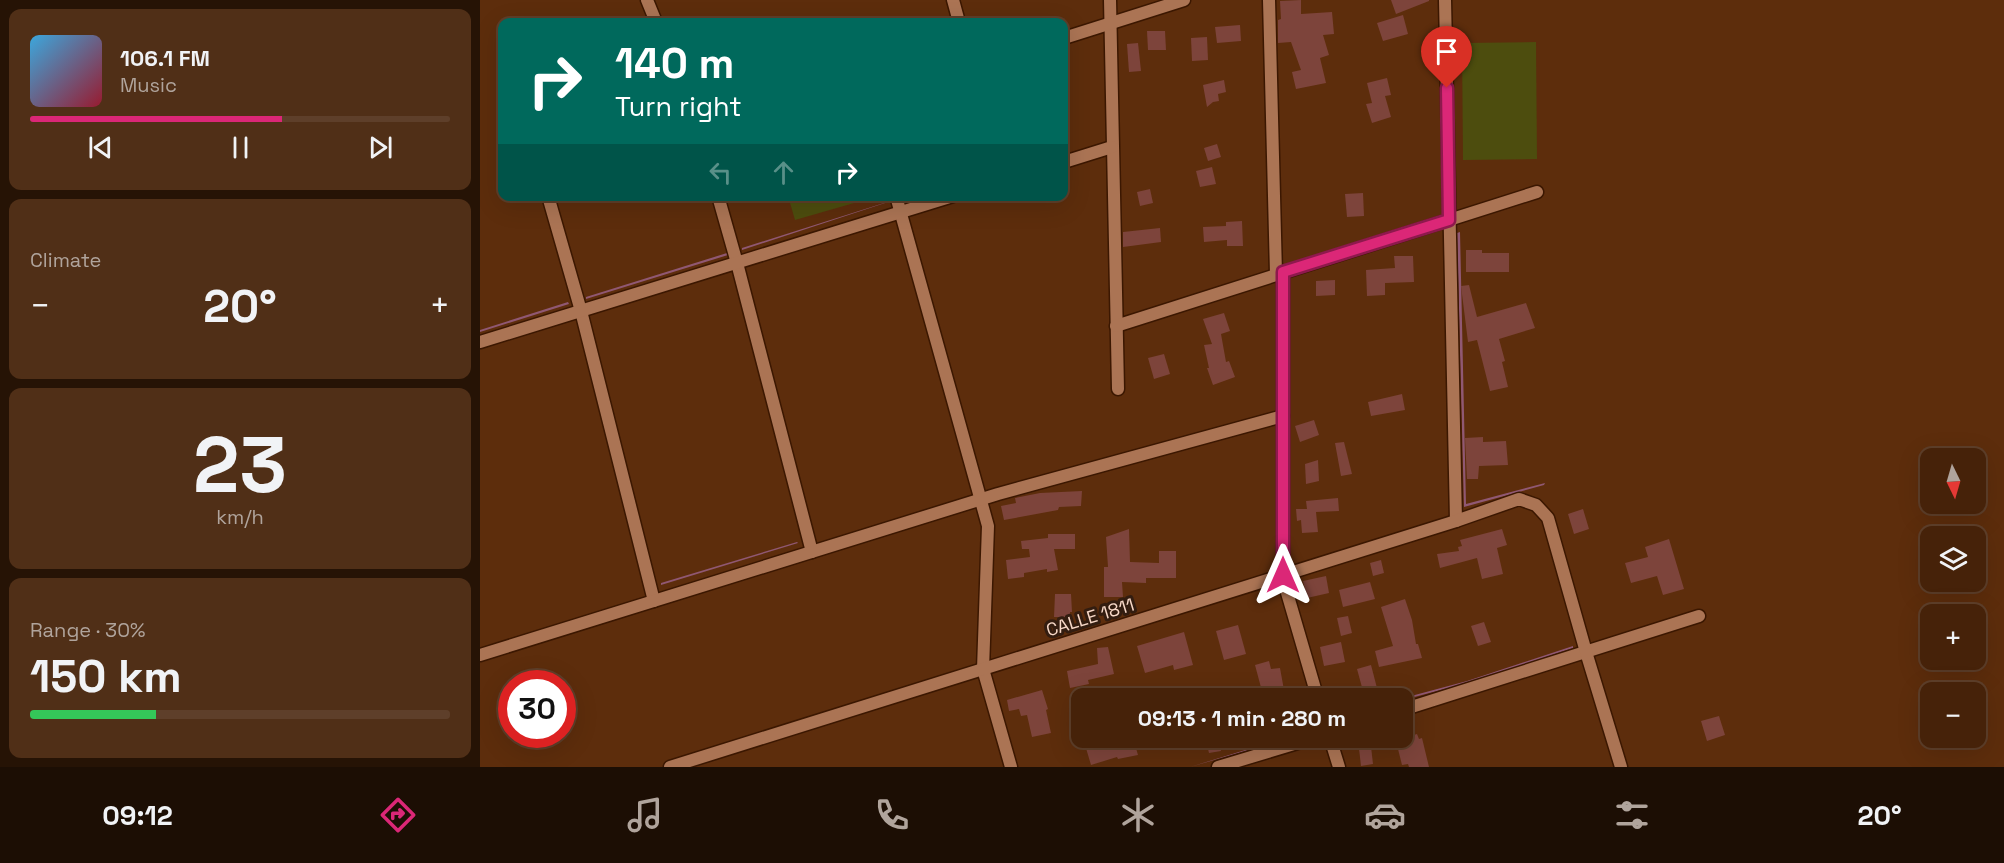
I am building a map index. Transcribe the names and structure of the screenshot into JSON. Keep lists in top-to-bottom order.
{
  "streets": {
    "street": ["CALLE 1811"]
  },
  "north": "bottom",
  "page": {
    "turn": ["140 m", "Turn right"],
    "song": ["106.1 FM", "Music"],
    "tile": [
      "Climate",
      ["23", "km/h"],
      ["Range · 30%", "150 km"]
    ],
    "heat": ["−", "20°", "+"],
    "map_buttons": ["+", "−"],
    "limit": "30",
    "trip": "09:13 · 1 min · 280 m",
    "tabs": ["09:12", "20°"]
  }
}
